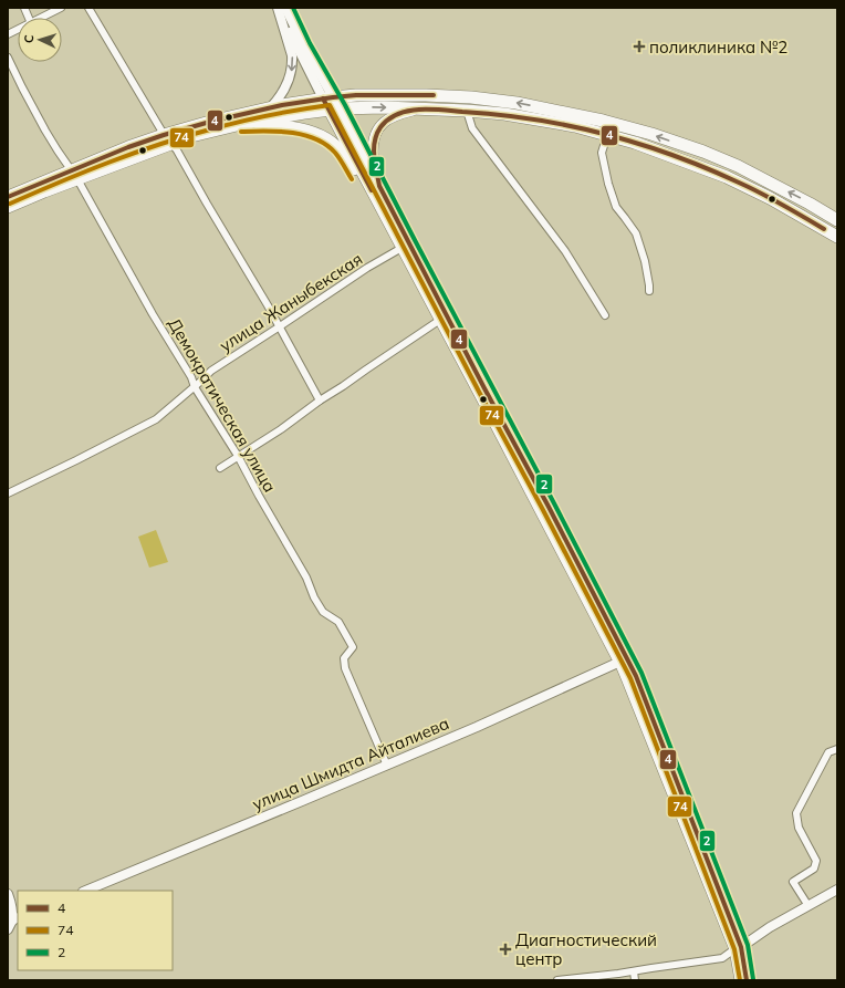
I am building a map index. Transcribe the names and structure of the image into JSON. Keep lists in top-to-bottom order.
{
  "streets": {
    "street": ["улица Жаныбекская", "Демократическая улица", "улица Шмидта Айталиева"]
  },
  "crossings": [
    ["улица Жаныбекская", "Демократическая улица"],
    ["Демократическая улица", "улица Шмидта Айталиева"]
  ],
  "places": {
    "health": ["поликлиника №2", "Диагностический центр"]
  },
  "lines": ["transit line 2", "transit line 4", "transit line 74"],
  "legend": ["4", "74", "2"],
  "north": "left"
}
